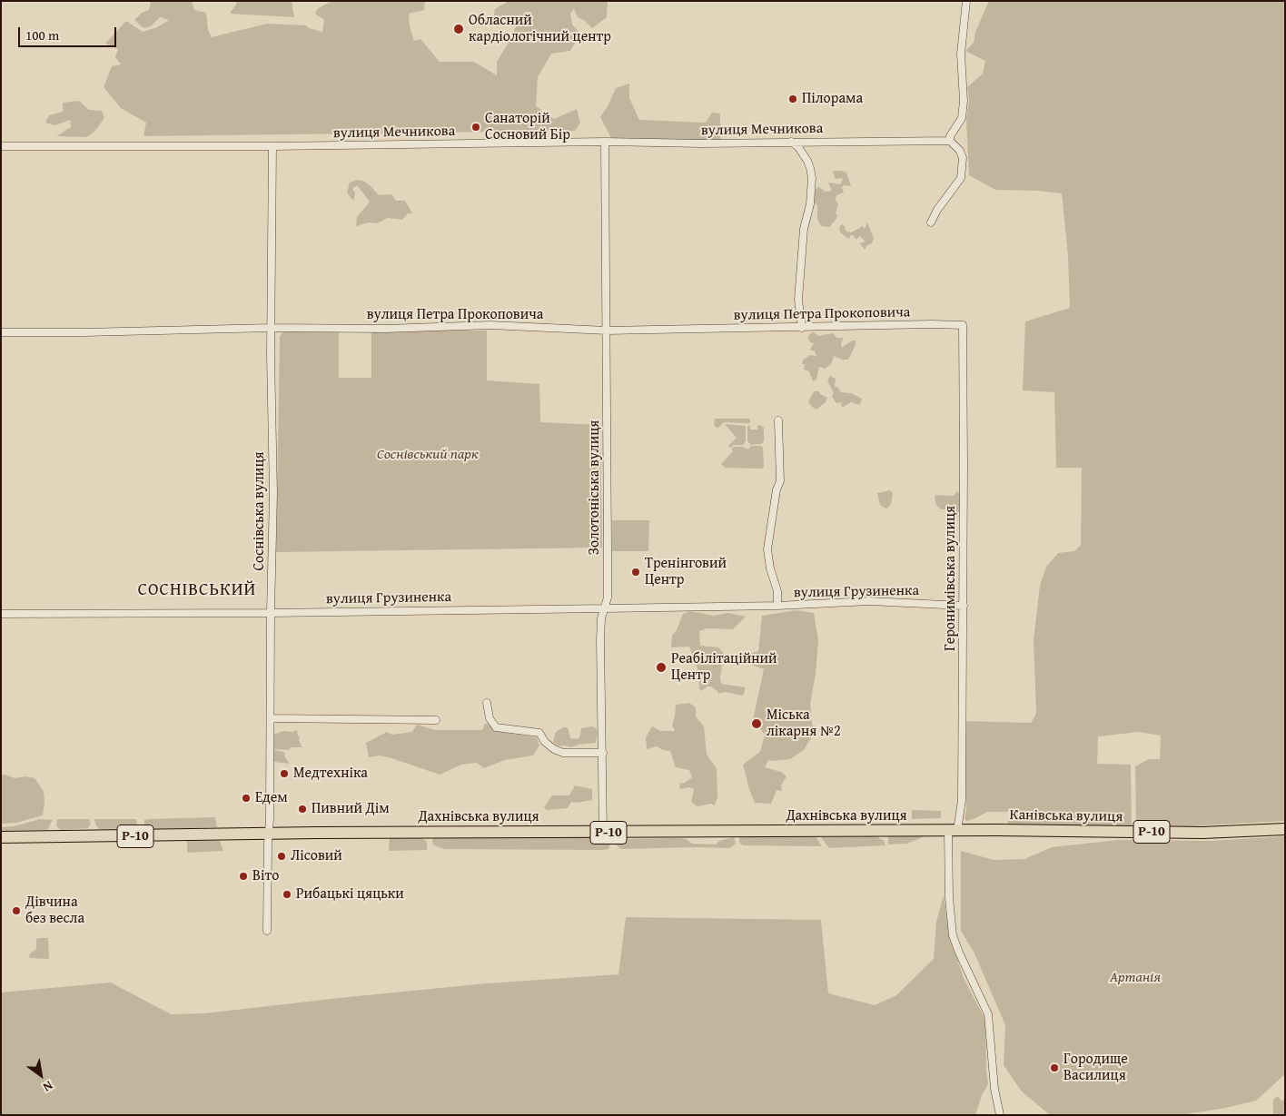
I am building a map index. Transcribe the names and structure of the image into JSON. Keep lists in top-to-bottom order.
{
  "streets": {
    "main road": ["Дахнівська вулиця", "Канівська вулиця", "Р-10"],
    "street": [
      "вулиця Мечникова",
      "вулиця Петра Прокоповича",
      "Золотоніська вулиця",
      "Соснівська вулиця",
      "Геронимівська вулиця",
      "вулиця Грузиненка"
    ]
  },
  "crossings": [
    ["вулиця Мечникова", "Золотоніська вулиця"],
    ["вулиця Мечникова", "Соснівська вулиця"],
    ["вулиця Петра Прокоповича", "Золотоніська вулиця"],
    ["вулиця Петра Прокоповича", "Соснівська вулиця"],
    ["вулиця Петра Прокоповича", "Геронимівська вулиця"],
    ["Золотоніська вулиця", "вулиця Грузиненка"],
    ["Золотоніська вулиця", "Дахнівська вулиця"],
    ["Соснівська вулиця", "вулиця Грузиненка"],
    ["Соснівська вулиця", "Дахнівська вулиця"],
    ["Геронимівська вулиця", "вулиця Грузиненка"],
    ["Геронимівська вулиця", "Дахнівська вулиця"],
    ["Геронимівська вулиця", "Канівська вулиця"],
    ["Дахнівська вулиця", "Канівська вулиця"]
  ],
  "districts": ["СОСНІВСЬКИЙ"],
  "parks": ["Соснівський парк", "Артанія"],
  "places": [
    "Обласний кардіологічний центр",
    "Пілорама",
    "Санаторій Сосновий Бір",
    "Тренінговий Центр",
    "Реабілітаційний Центр",
    "Міська лікарня №2",
    "Медтехніка",
    "Едем",
    "Пивний Дім",
    "Лісовий",
    "Віто",
    "Рибацькі цяцьки",
    "Дівчина без весла",
    "Городище Василиця"
  ],
  "scale_bar": "100 m",
  "north": "bottom right"
}
